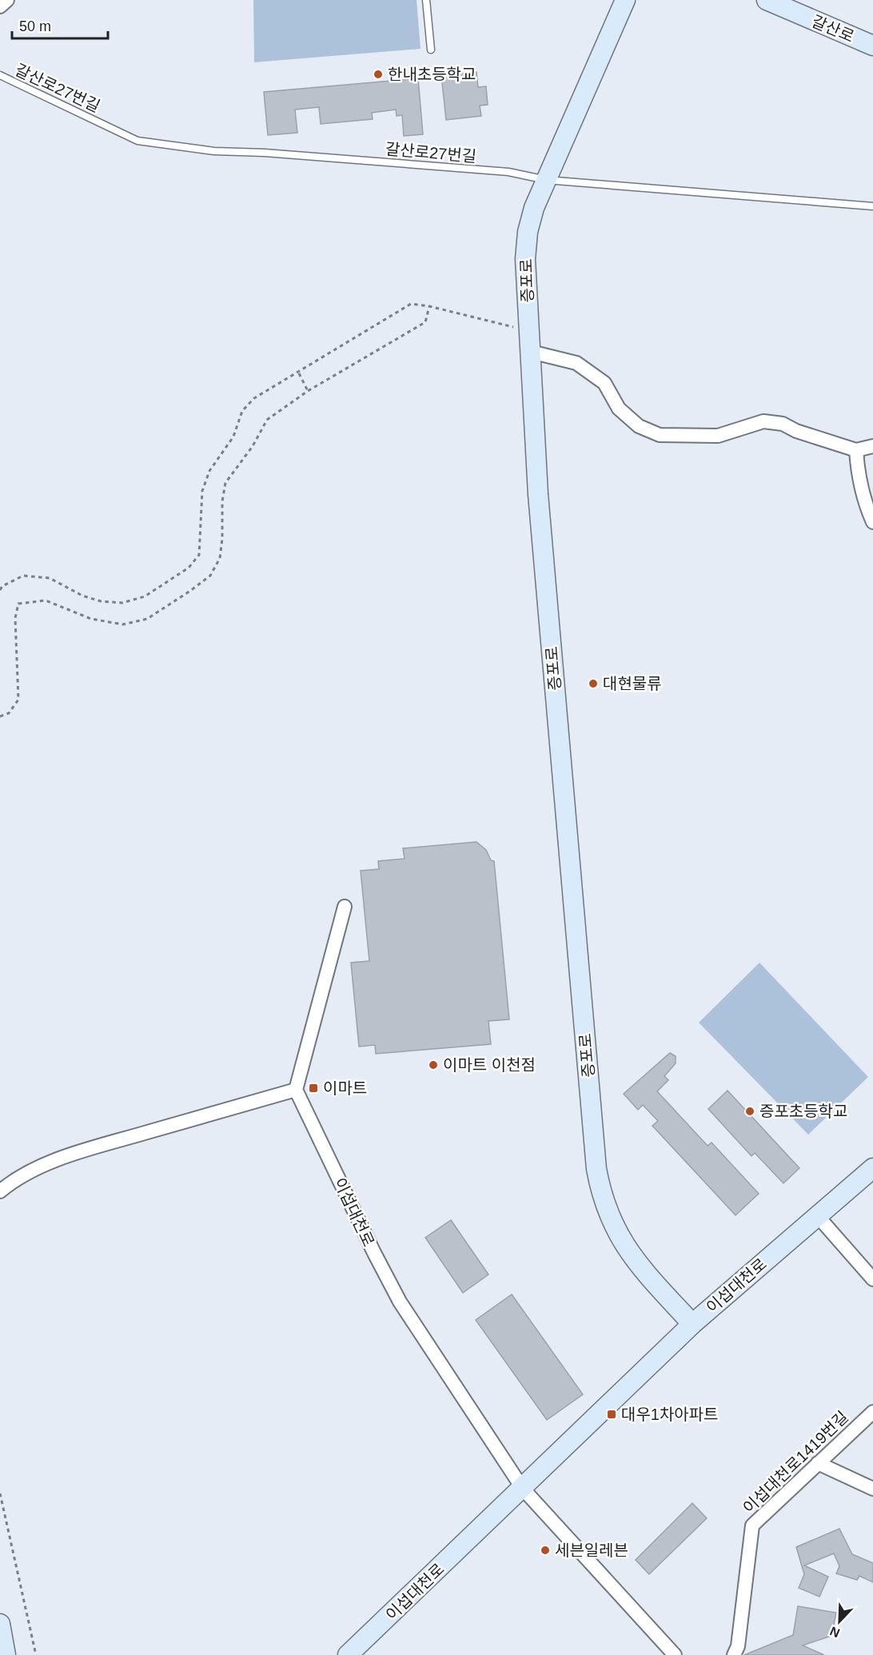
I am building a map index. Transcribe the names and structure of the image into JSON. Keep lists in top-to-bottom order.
{
  "streets": {
    "street": [
      "갈산로",
      "증포로",
      "이섭대천로",
      "이섭대천로1419번길"
    ],
    "lane": ["갈산로27번길"]
  },
  "crossings": [
    ["갈산로27번길", "증포로"],
    ["증포로", "이섭대천로"]
  ],
  "places": {
    "other": [
      "한내초등학교",
      "대현물류",
      "이마트 이천점",
      "증포초등학교",
      "세븐일레븐"
    ],
    "transit": ["이마트", "대우1차아파트"]
  },
  "scale_bar": "50 m",
  "north": "bottom left"
}
